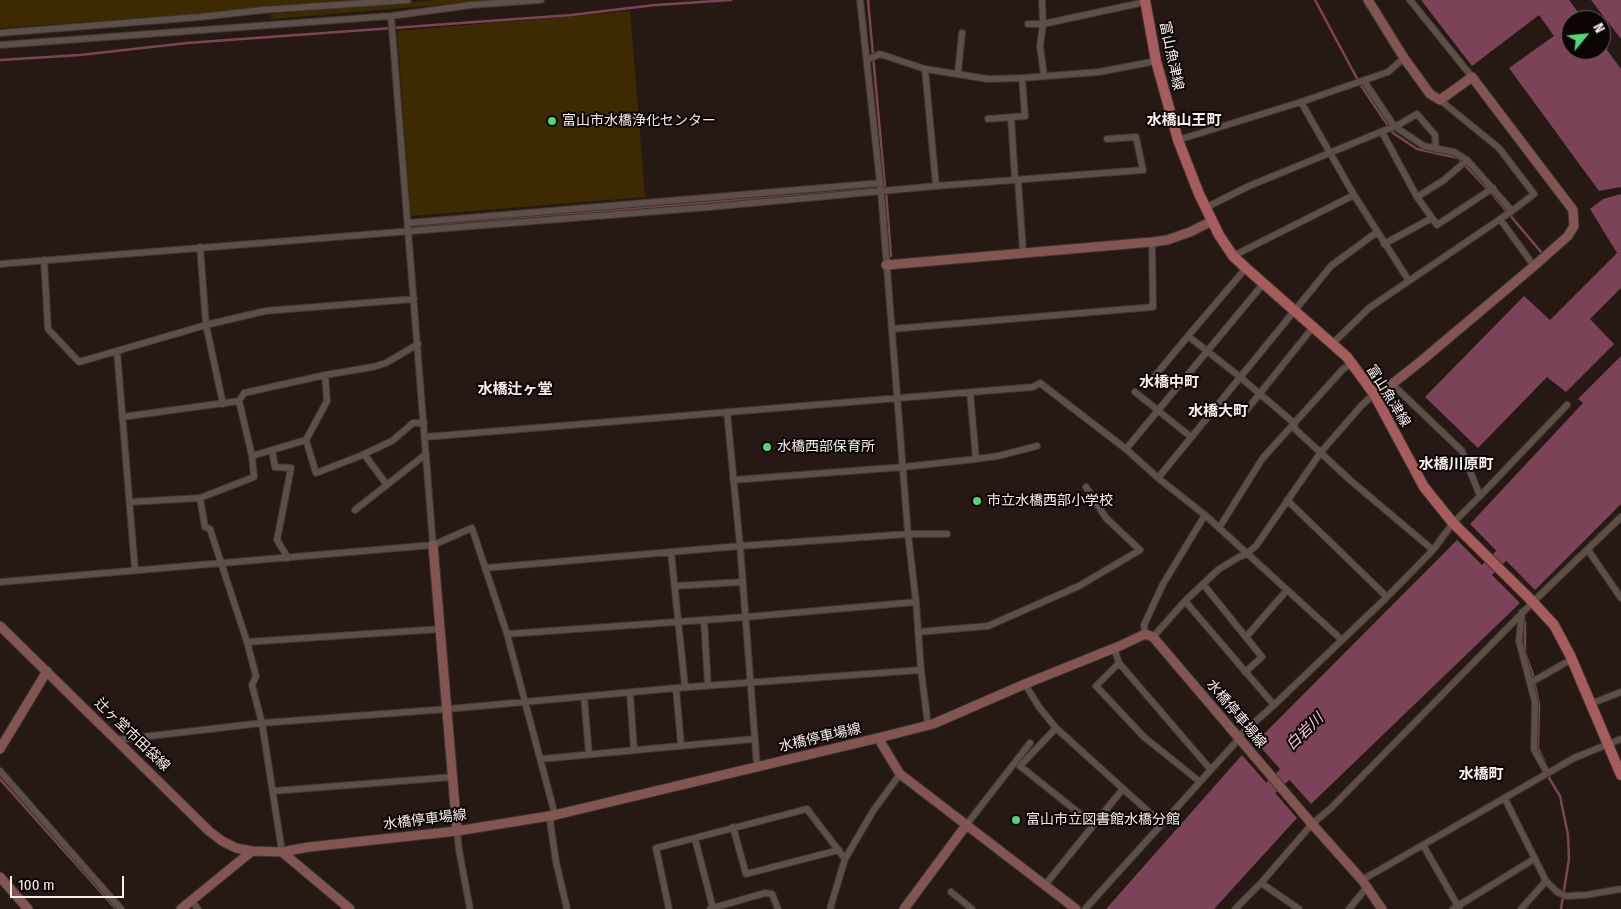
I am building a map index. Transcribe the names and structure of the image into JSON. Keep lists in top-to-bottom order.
{
  "streets": {
    "main road": ["富山魚津線", "水橋停車場線", "辻ヶ堂市田袋線"]
  },
  "crossings": [
    ["水橋停車場線", "辻ヶ堂市田袋線"]
  ],
  "districts": [
    "水橋山王町",
    "水橋中町",
    "水橋辻ヶ堂",
    "水橋大町",
    "水橋川原町",
    "水橋町"
  ],
  "water": ["白岩川"],
  "places": [
    "富山市水橋浄化センター",
    "水橋西部保育所",
    "市立水橋西部小学校",
    "富山市立図書館水橋分館"
  ],
  "scale_bar": "100 m",
  "north": "top right"
}
